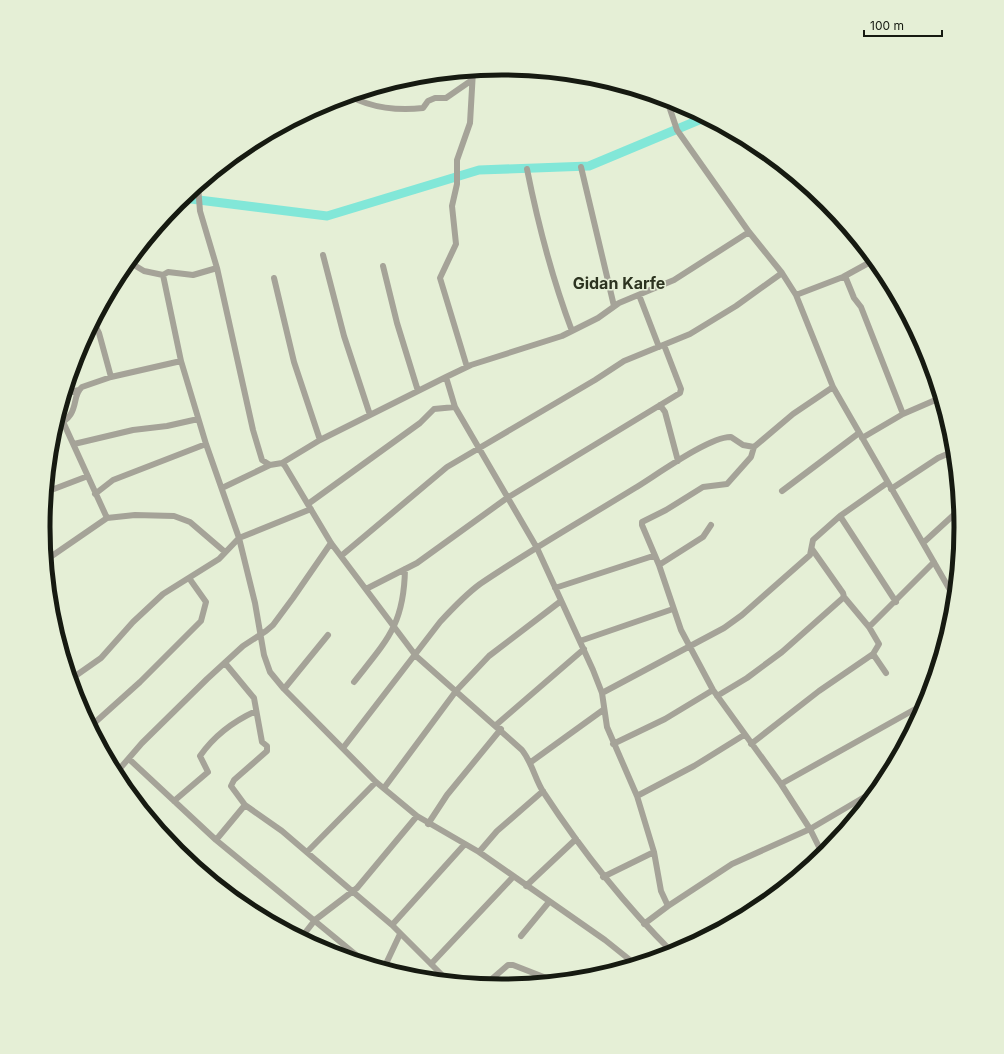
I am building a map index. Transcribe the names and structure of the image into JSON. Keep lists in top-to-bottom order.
{
  "districts": ["Gidan Karfe"],
  "scale_bar": "100 m"
}
